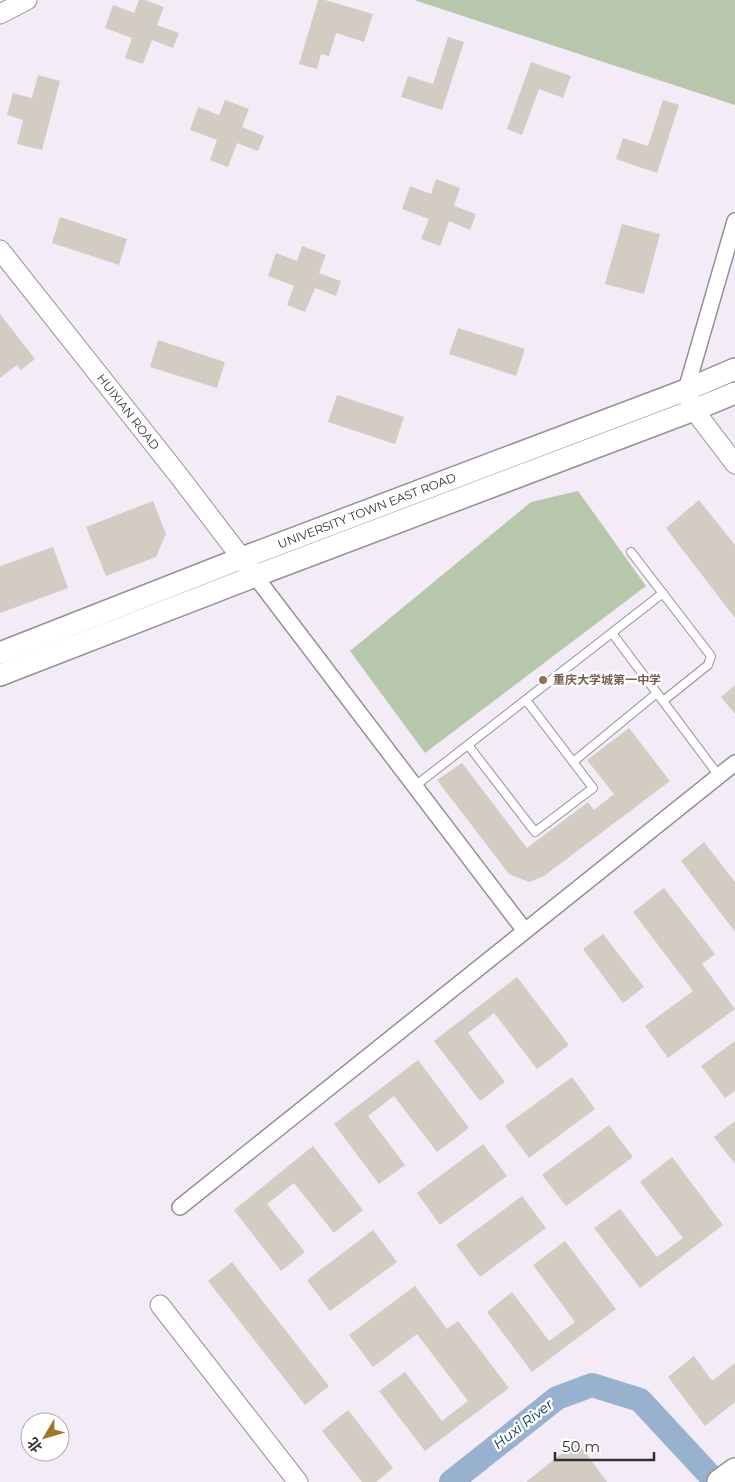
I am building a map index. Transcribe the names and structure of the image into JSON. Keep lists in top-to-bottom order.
{
  "streets": {
    "main road": ["UNIVERSITY TOWN EAST ROAD"],
    "street": ["HUIXIAN ROAD"]
  },
  "crossings": [
    ["HUIXIAN ROAD", "UNIVERSITY TOWN EAST ROAD"]
  ],
  "water": ["Huxi River"],
  "places": ["重庆大学城第一中学"],
  "scale_bar": "50 m",
  "north": "bottom left"
}
